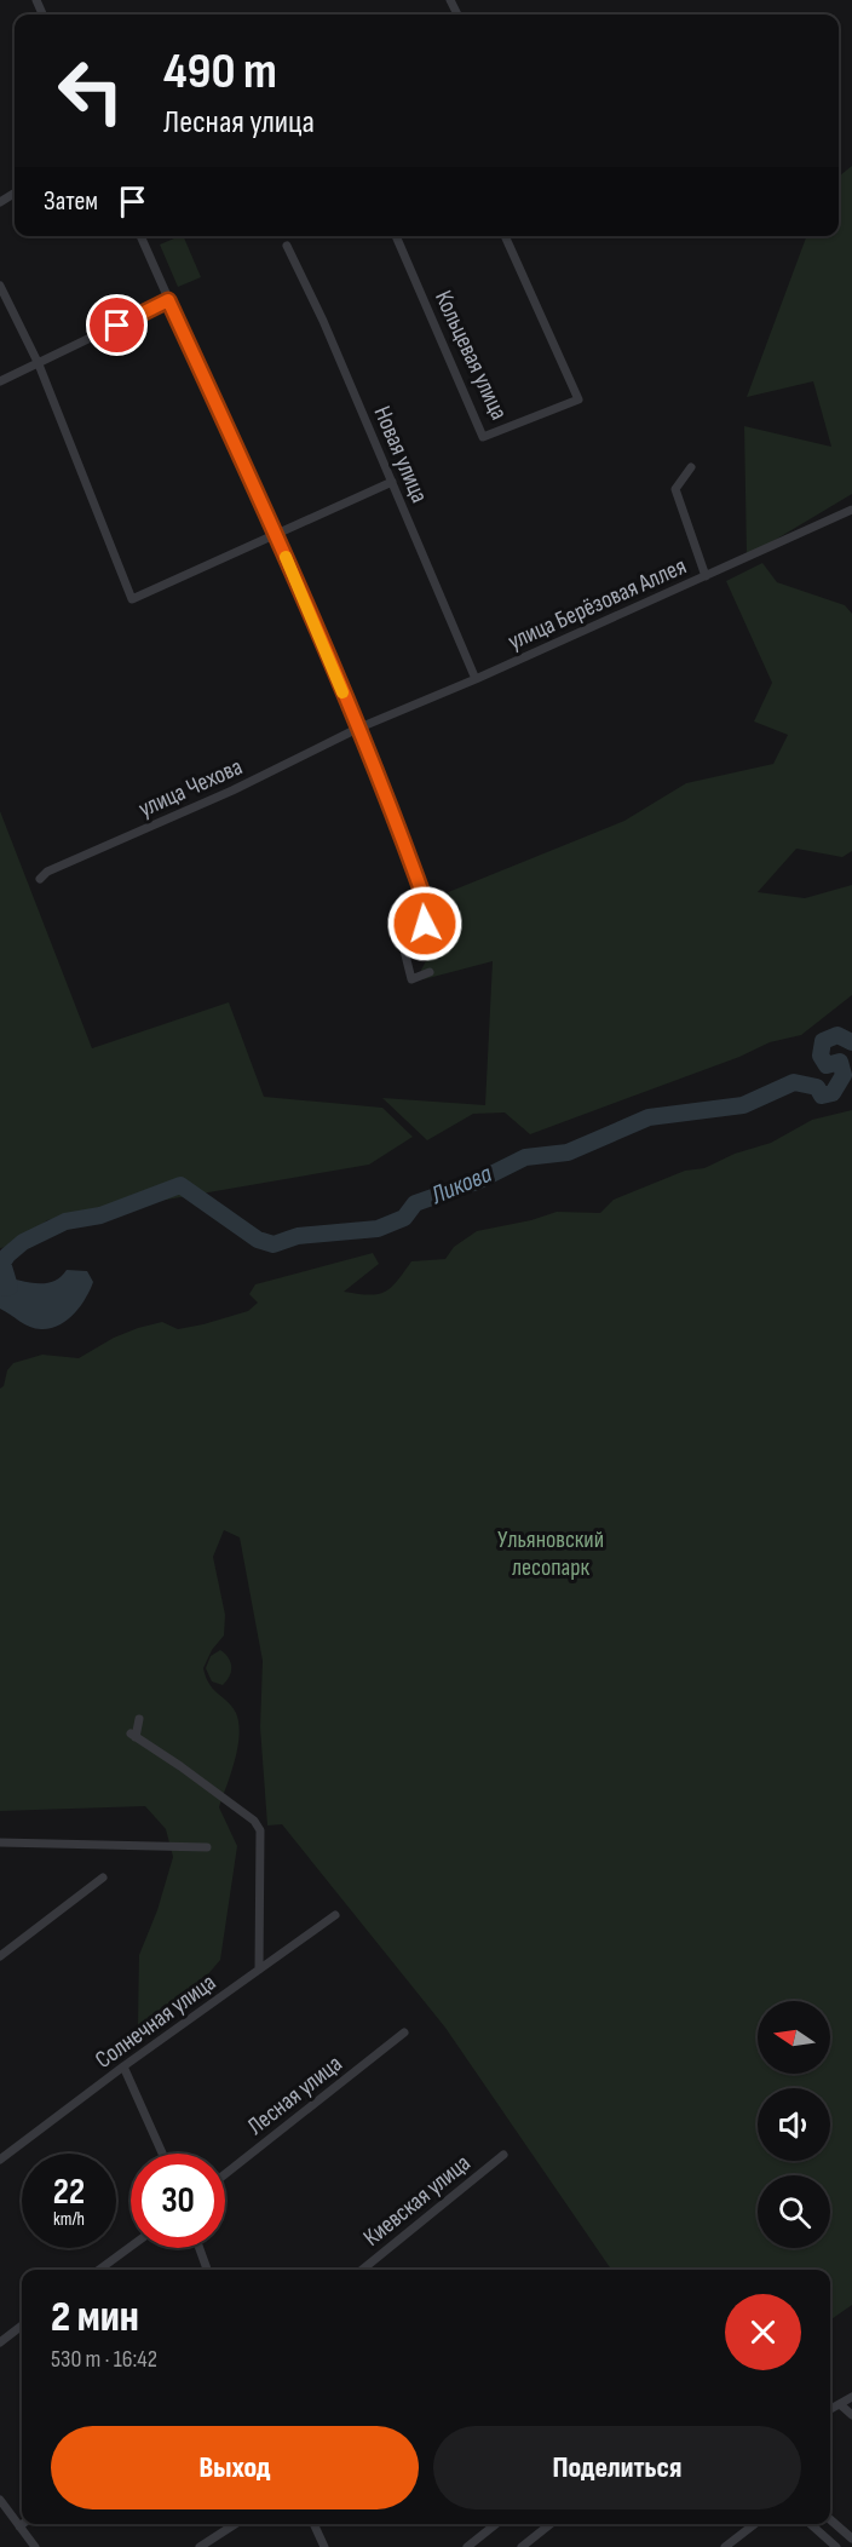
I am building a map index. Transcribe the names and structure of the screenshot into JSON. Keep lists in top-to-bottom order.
{
  "streets": {
    "street": [
      "Кольцевая улица",
      "Новая улица",
      "улица Берёзовая Аллея",
      "улица Чехова",
      "Солнечная улица",
      "Лесная улица",
      "Киевская улица"
    ]
  },
  "crossings": [
    ["Новая улица", "улица Берёзовая Аллея"],
    ["улица Берёзовая Аллея", "улица Чехова"]
  ],
  "water": ["Ликова"],
  "parks": ["Ульяновский лесопарк"],
  "north": "left",
  "page": {
    "turn": ["490 m", "Лесная улица"],
    "then": "Затем",
    "speed": "22 km/h",
    "limit": "30",
    "heading": ["2 мин", "530 m · 16:42"],
    "buttons": ["Выход", "Поделиться"]
  }
}
